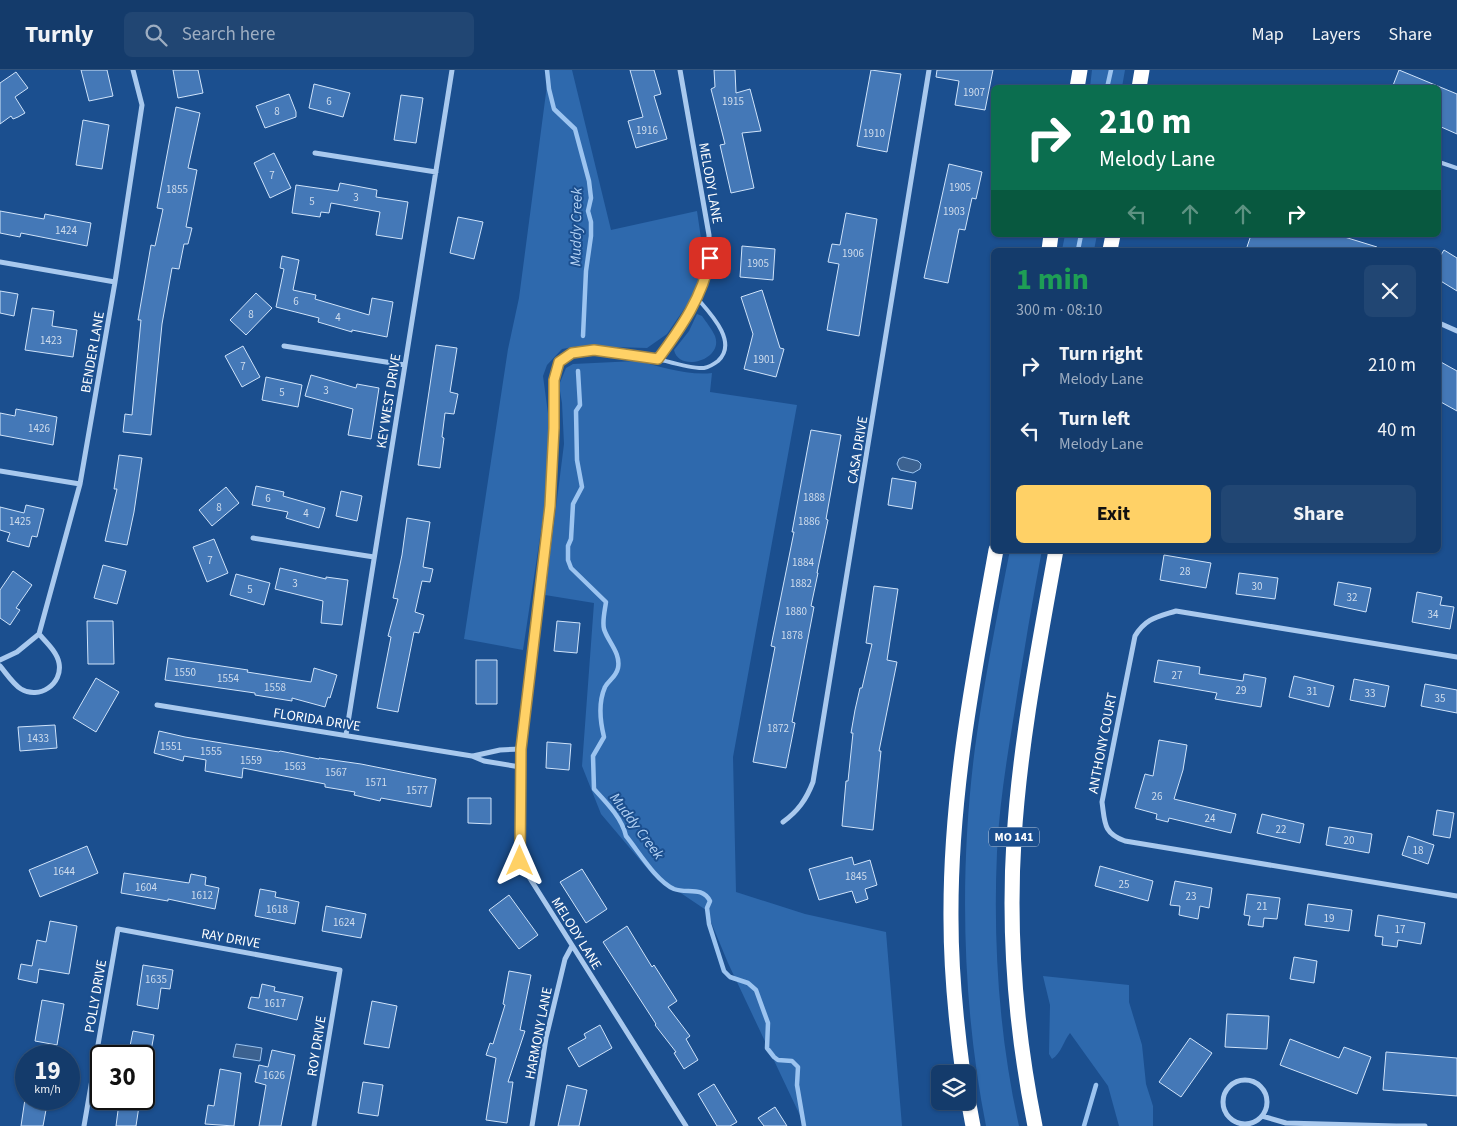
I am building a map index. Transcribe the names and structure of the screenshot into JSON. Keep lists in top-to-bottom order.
{
  "streets": {
    "highway": ["MO 141"],
    "street": [
      "MELODY LANE",
      "BENDER LANE",
      "KEY WEST DRIVE",
      "CASA DRIVE",
      "FLORIDA DRIVE",
      "ANTHONY COURT",
      "RAY DRIVE",
      "POLLY DRIVE",
      "HARMONY LANE",
      "ROY DRIVE"
    ]
  },
  "crossings": [
    ["MELODY LANE", "FLORIDA DRIVE"],
    ["MELODY LANE", "HARMONY LANE"],
    ["KEY WEST DRIVE", "FLORIDA DRIVE"],
    ["RAY DRIVE", "POLLY DRIVE"],
    ["RAY DRIVE", "ROY DRIVE"]
  ],
  "water": ["Muddy Creek"],
  "house_numbers": [
    "1907",
    "6",
    "1915",
    "8",
    "1916",
    "1910",
    "7",
    "1905",
    "1855",
    "3",
    "5",
    "1903",
    "1424",
    "1906",
    "1905",
    "6",
    "8",
    "4",
    "1423",
    "1901",
    "7",
    "3",
    "5",
    "1426",
    "1888",
    "6",
    "8",
    "4",
    "1425",
    "1886",
    "7",
    "1884",
    "28",
    "3",
    "1882",
    "30",
    "5",
    "32",
    "1880",
    "34",
    "1878",
    "1550",
    "27",
    "1554",
    "1558",
    "29",
    "31",
    "33",
    "35",
    "1872",
    "1433",
    "1551",
    "1555",
    "1559",
    "1563",
    "1567",
    "1571",
    "1577",
    "26",
    "24",
    "22",
    "20",
    "18",
    "1644",
    "1845",
    "25",
    "1604",
    "1612",
    "23",
    "21",
    "1618",
    "19",
    "1624",
    "17",
    "1635",
    "1617",
    "1626"
  ],
  "page": {
    "header": "Turnly",
    "search": "Search here",
    "nav": ["Map", "Layers", "Share"],
    "turn": ["210 m", "Melody Lane"],
    "heading": ["1 min", "300 m · 08:10"],
    "list": [
      {
        "name": "Turn right",
        "note": "Melody Lane",
        "value": "210 m"
      },
      {
        "name": "Turn left",
        "note": "Melody Lane",
        "value": "40 m"
      }
    ],
    "buttons": ["Exit", "Share"],
    "speed": "19 km/h",
    "limit": "30"
  }
}
